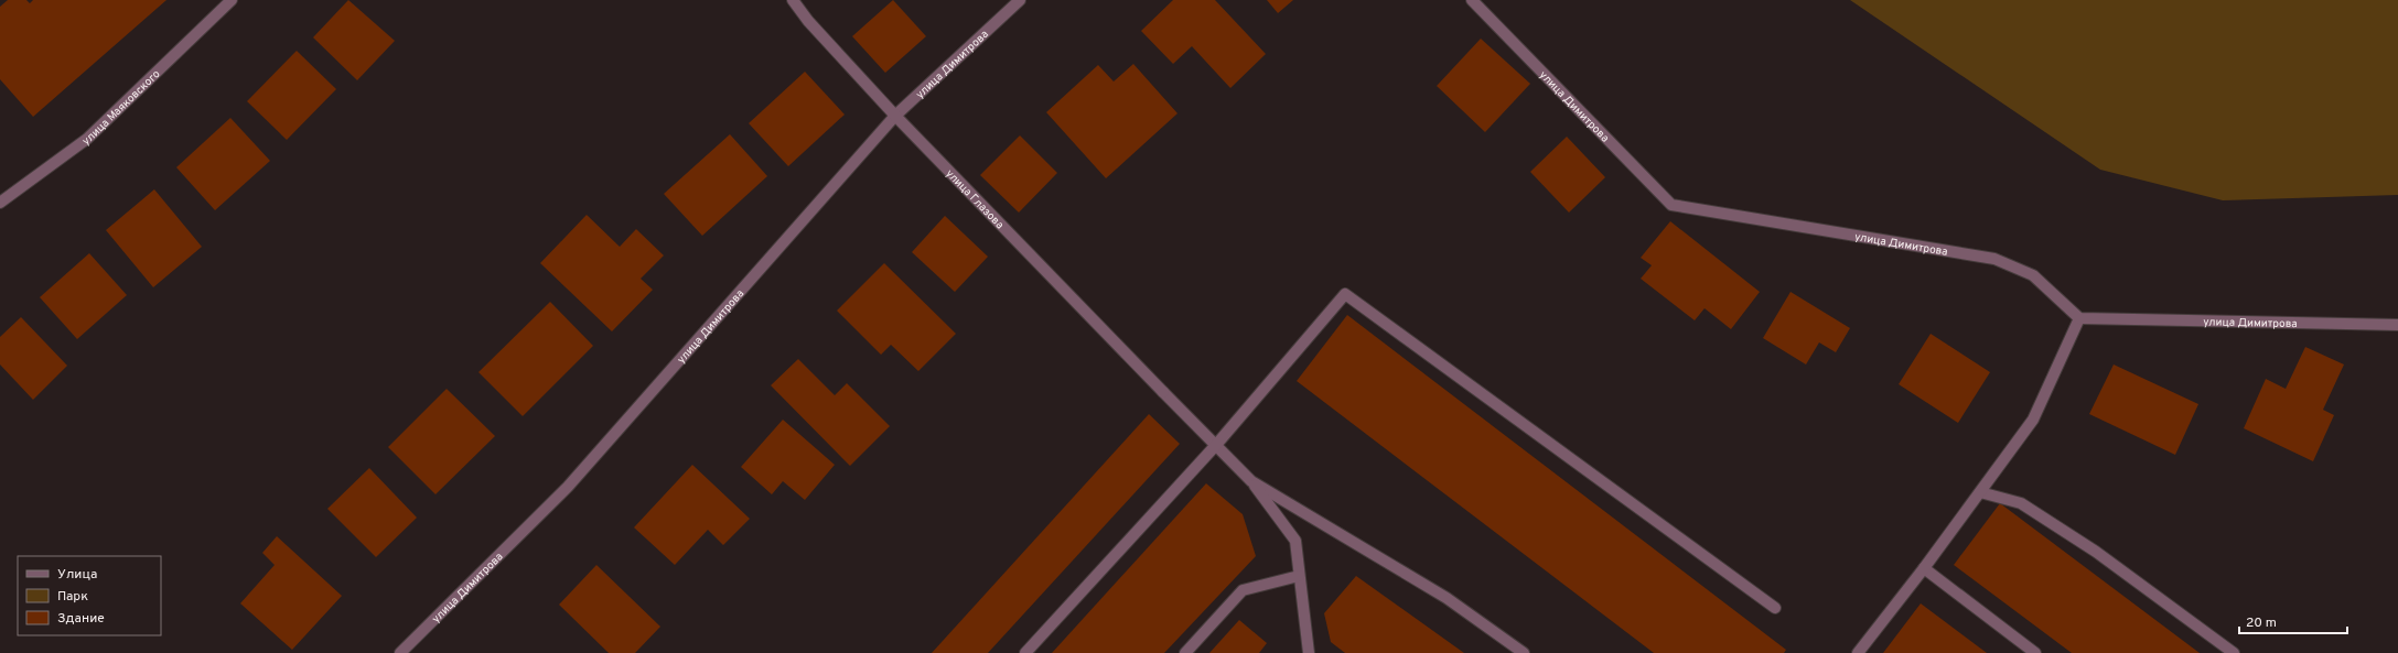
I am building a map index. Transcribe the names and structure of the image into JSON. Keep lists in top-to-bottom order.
{
  "streets": {
    "street": ["улица Димитрова", "улица Маяковского", "улица Глазова"]
  },
  "crossings": [
    ["улица Димитрова", "улица Глазова"]
  ],
  "legend": ["Улица", "Парк", "Здание"],
  "scale_bar": "20 m"
}
